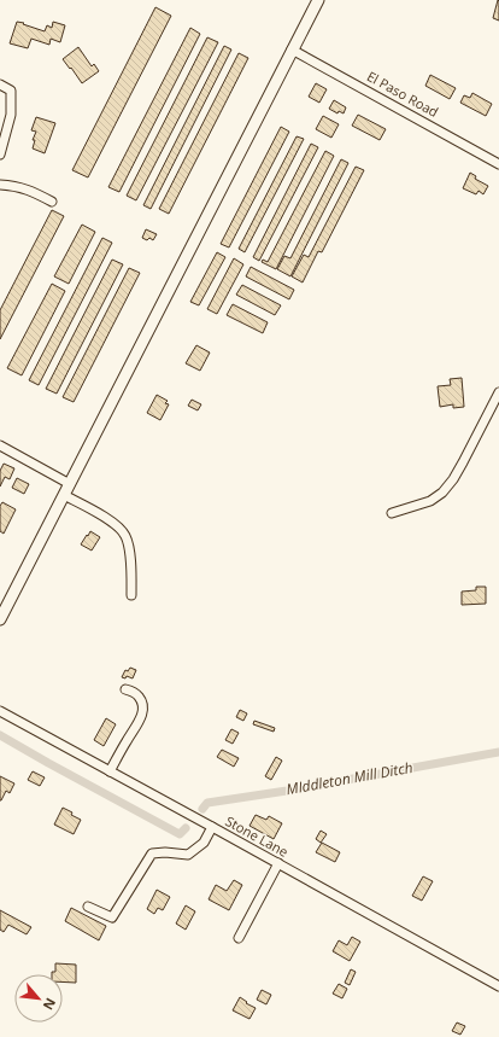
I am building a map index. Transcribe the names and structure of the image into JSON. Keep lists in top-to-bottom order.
{
  "streets": {
    "street": ["El Paso Road", "Stone Lane"]
  },
  "water": ["MIddleton Mill Ditch"],
  "north": "bottom right"
}
